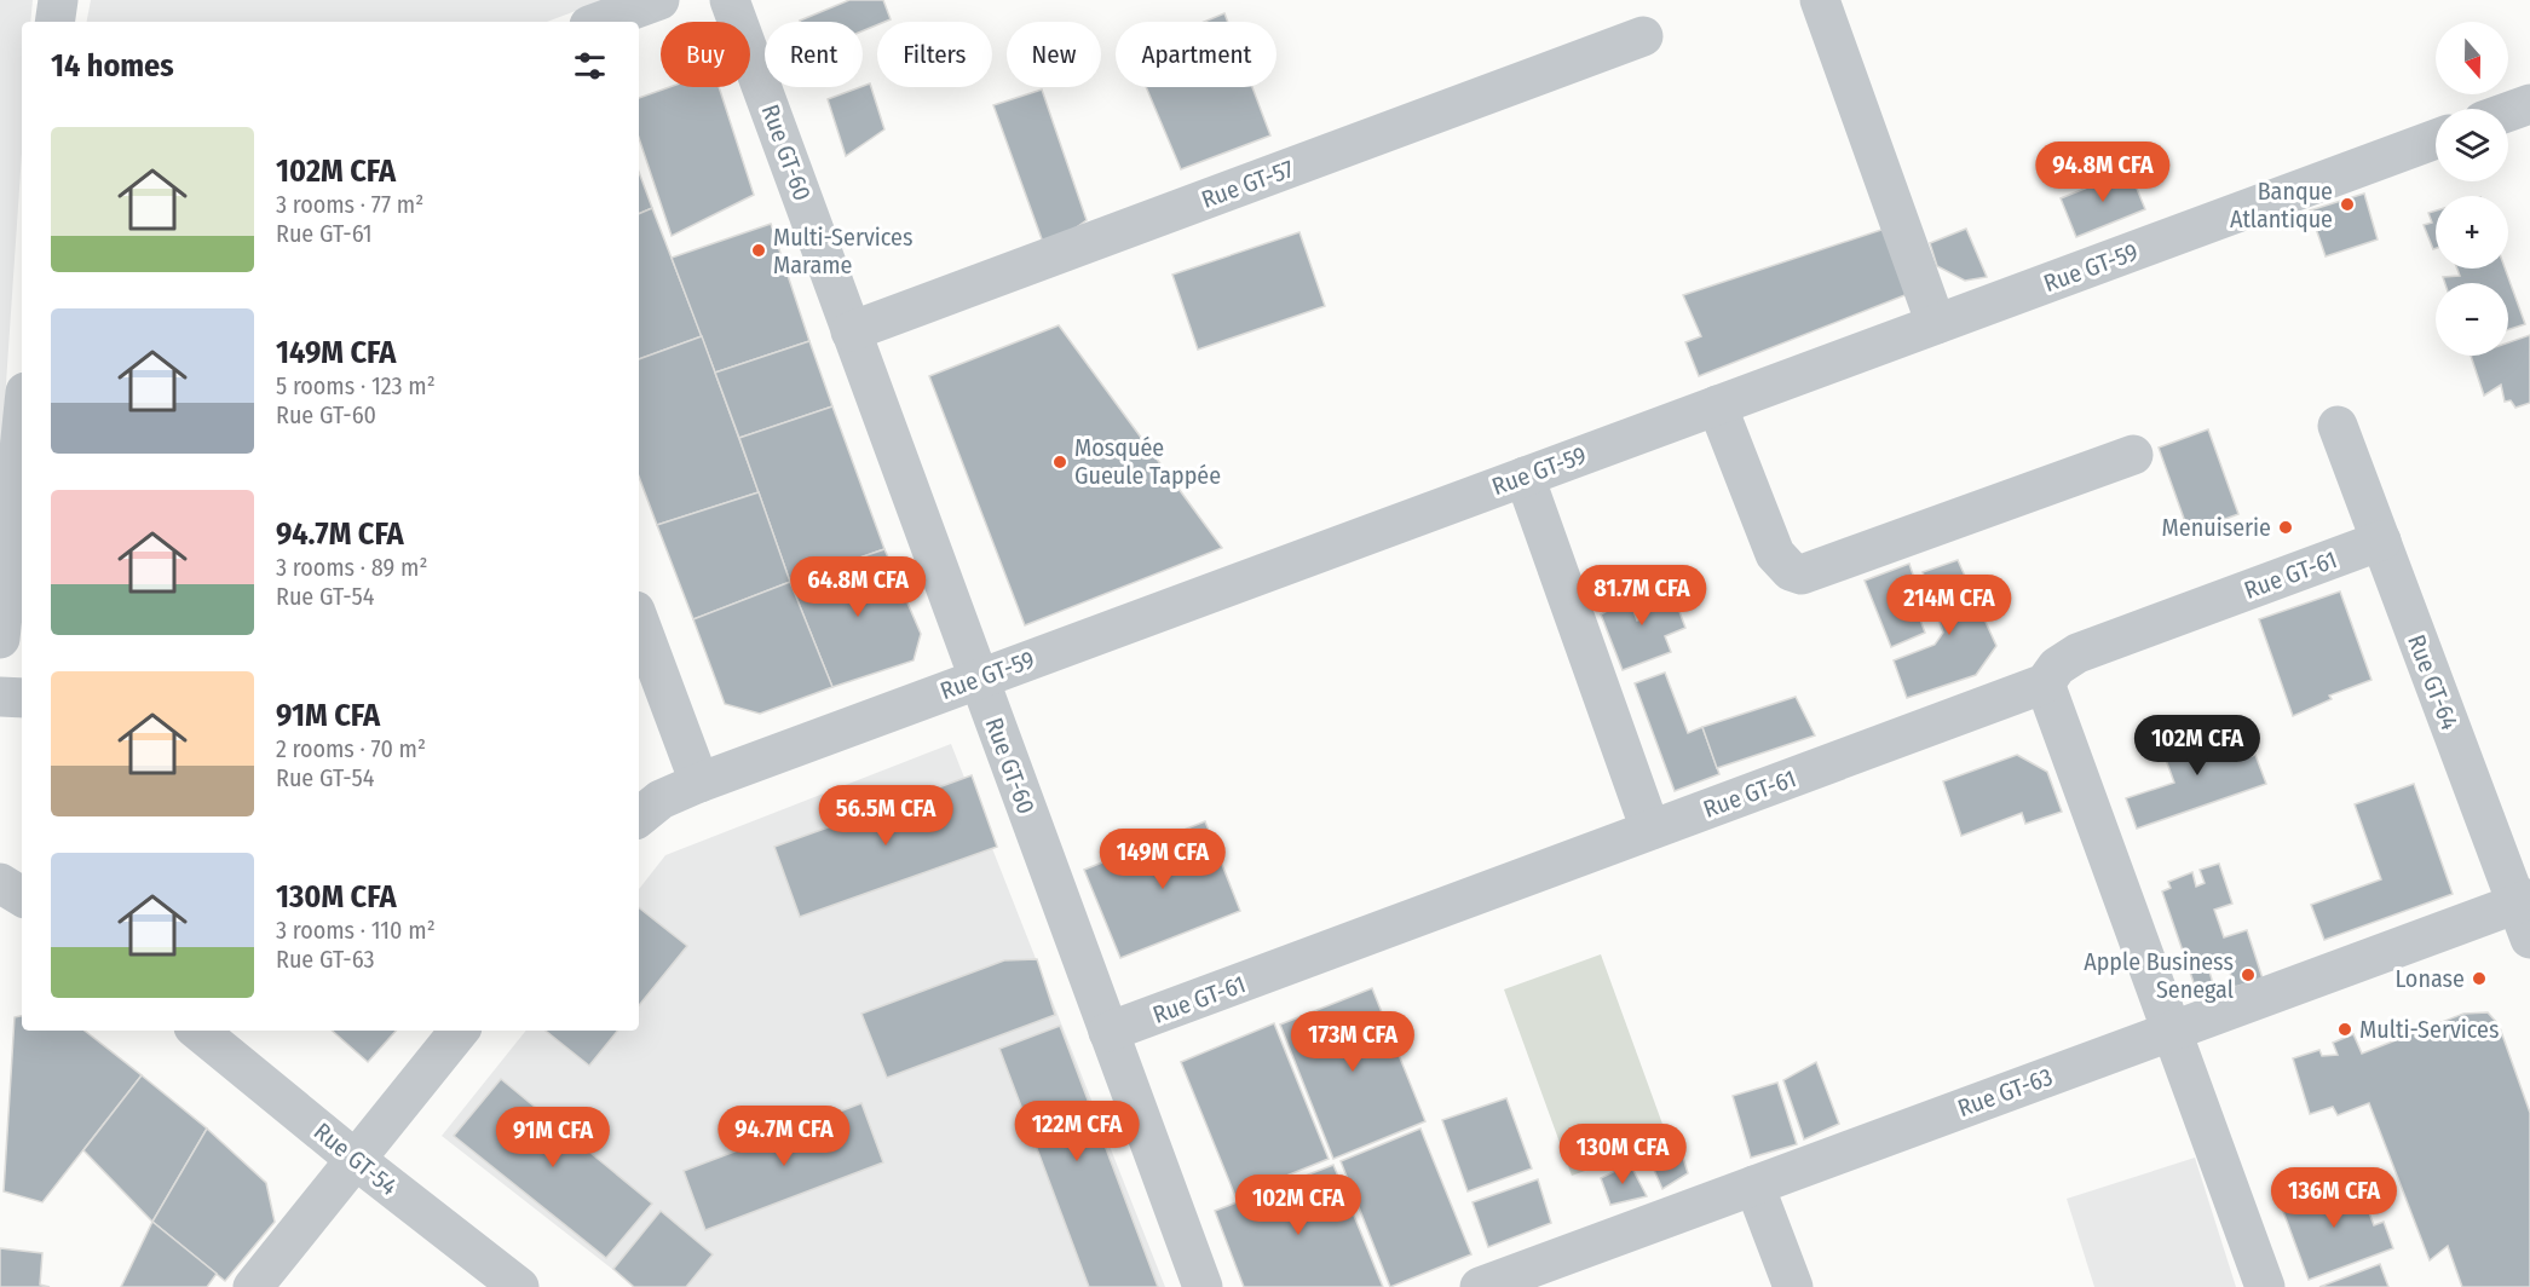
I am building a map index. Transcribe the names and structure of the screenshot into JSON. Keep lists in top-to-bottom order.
{
  "streets": {
    "street": [
      "Rue GT-60",
      "Rue GT-57",
      "Rue GT-59",
      "Rue GT-61",
      "Rue GT-64",
      "Rue GT-63",
      "Rue GT-54"
    ]
  },
  "crossings": [
    ["Rue GT-60", "Rue GT-57"],
    ["Rue GT-60", "Rue GT-59"],
    ["Rue GT-60", "Rue GT-61"],
    ["Rue GT-61", "Rue GT-64"],
    ["Rue GT-64", "Rue GT-63"]
  ],
  "places": [
    "Banque Atlantique",
    "Multi-Services Marame",
    "Mosquée Gueule Tappée",
    "Menuiserie",
    "Apple Business Senegal",
    "Lonase",
    "Multi-Services"
  ],
  "north": "bottom",
  "page": {
    "map_buttons": ["+", "−"],
    "chip": [
      "Buy",
      "Rent",
      "Filters",
      "New",
      "Apartment"
    ],
    "heading": "14 homes",
    "list": [
      {
        "name": "102M CFA",
        "note": "3 rooms · 77 m² · Rue GT-61"
      },
      {
        "name": "149M CFA",
        "note": "5 rooms · 123 m² · Rue GT-60"
      },
      {
        "name": "94.7M CFA",
        "note": "3 rooms · 89 m² · Rue GT-54"
      },
      {
        "name": "91M CFA",
        "note": "2 rooms · 70 m² · Rue GT-54"
      },
      {
        "name": "130M CFA",
        "note": "3 rooms · 110 m² · Rue GT-63"
      }
    ],
    "price": [
      "94.8M CFA",
      "64.8M CFA",
      "81.7M CFA",
      "214M CFA",
      "102M CFA",
      "56.5M CFA",
      "149M CFA",
      "173M CFA",
      "122M CFA",
      "94.7M CFA",
      "91M CFA",
      "130M CFA",
      "136M CFA",
      "102M CFA"
    ]
  }
}
